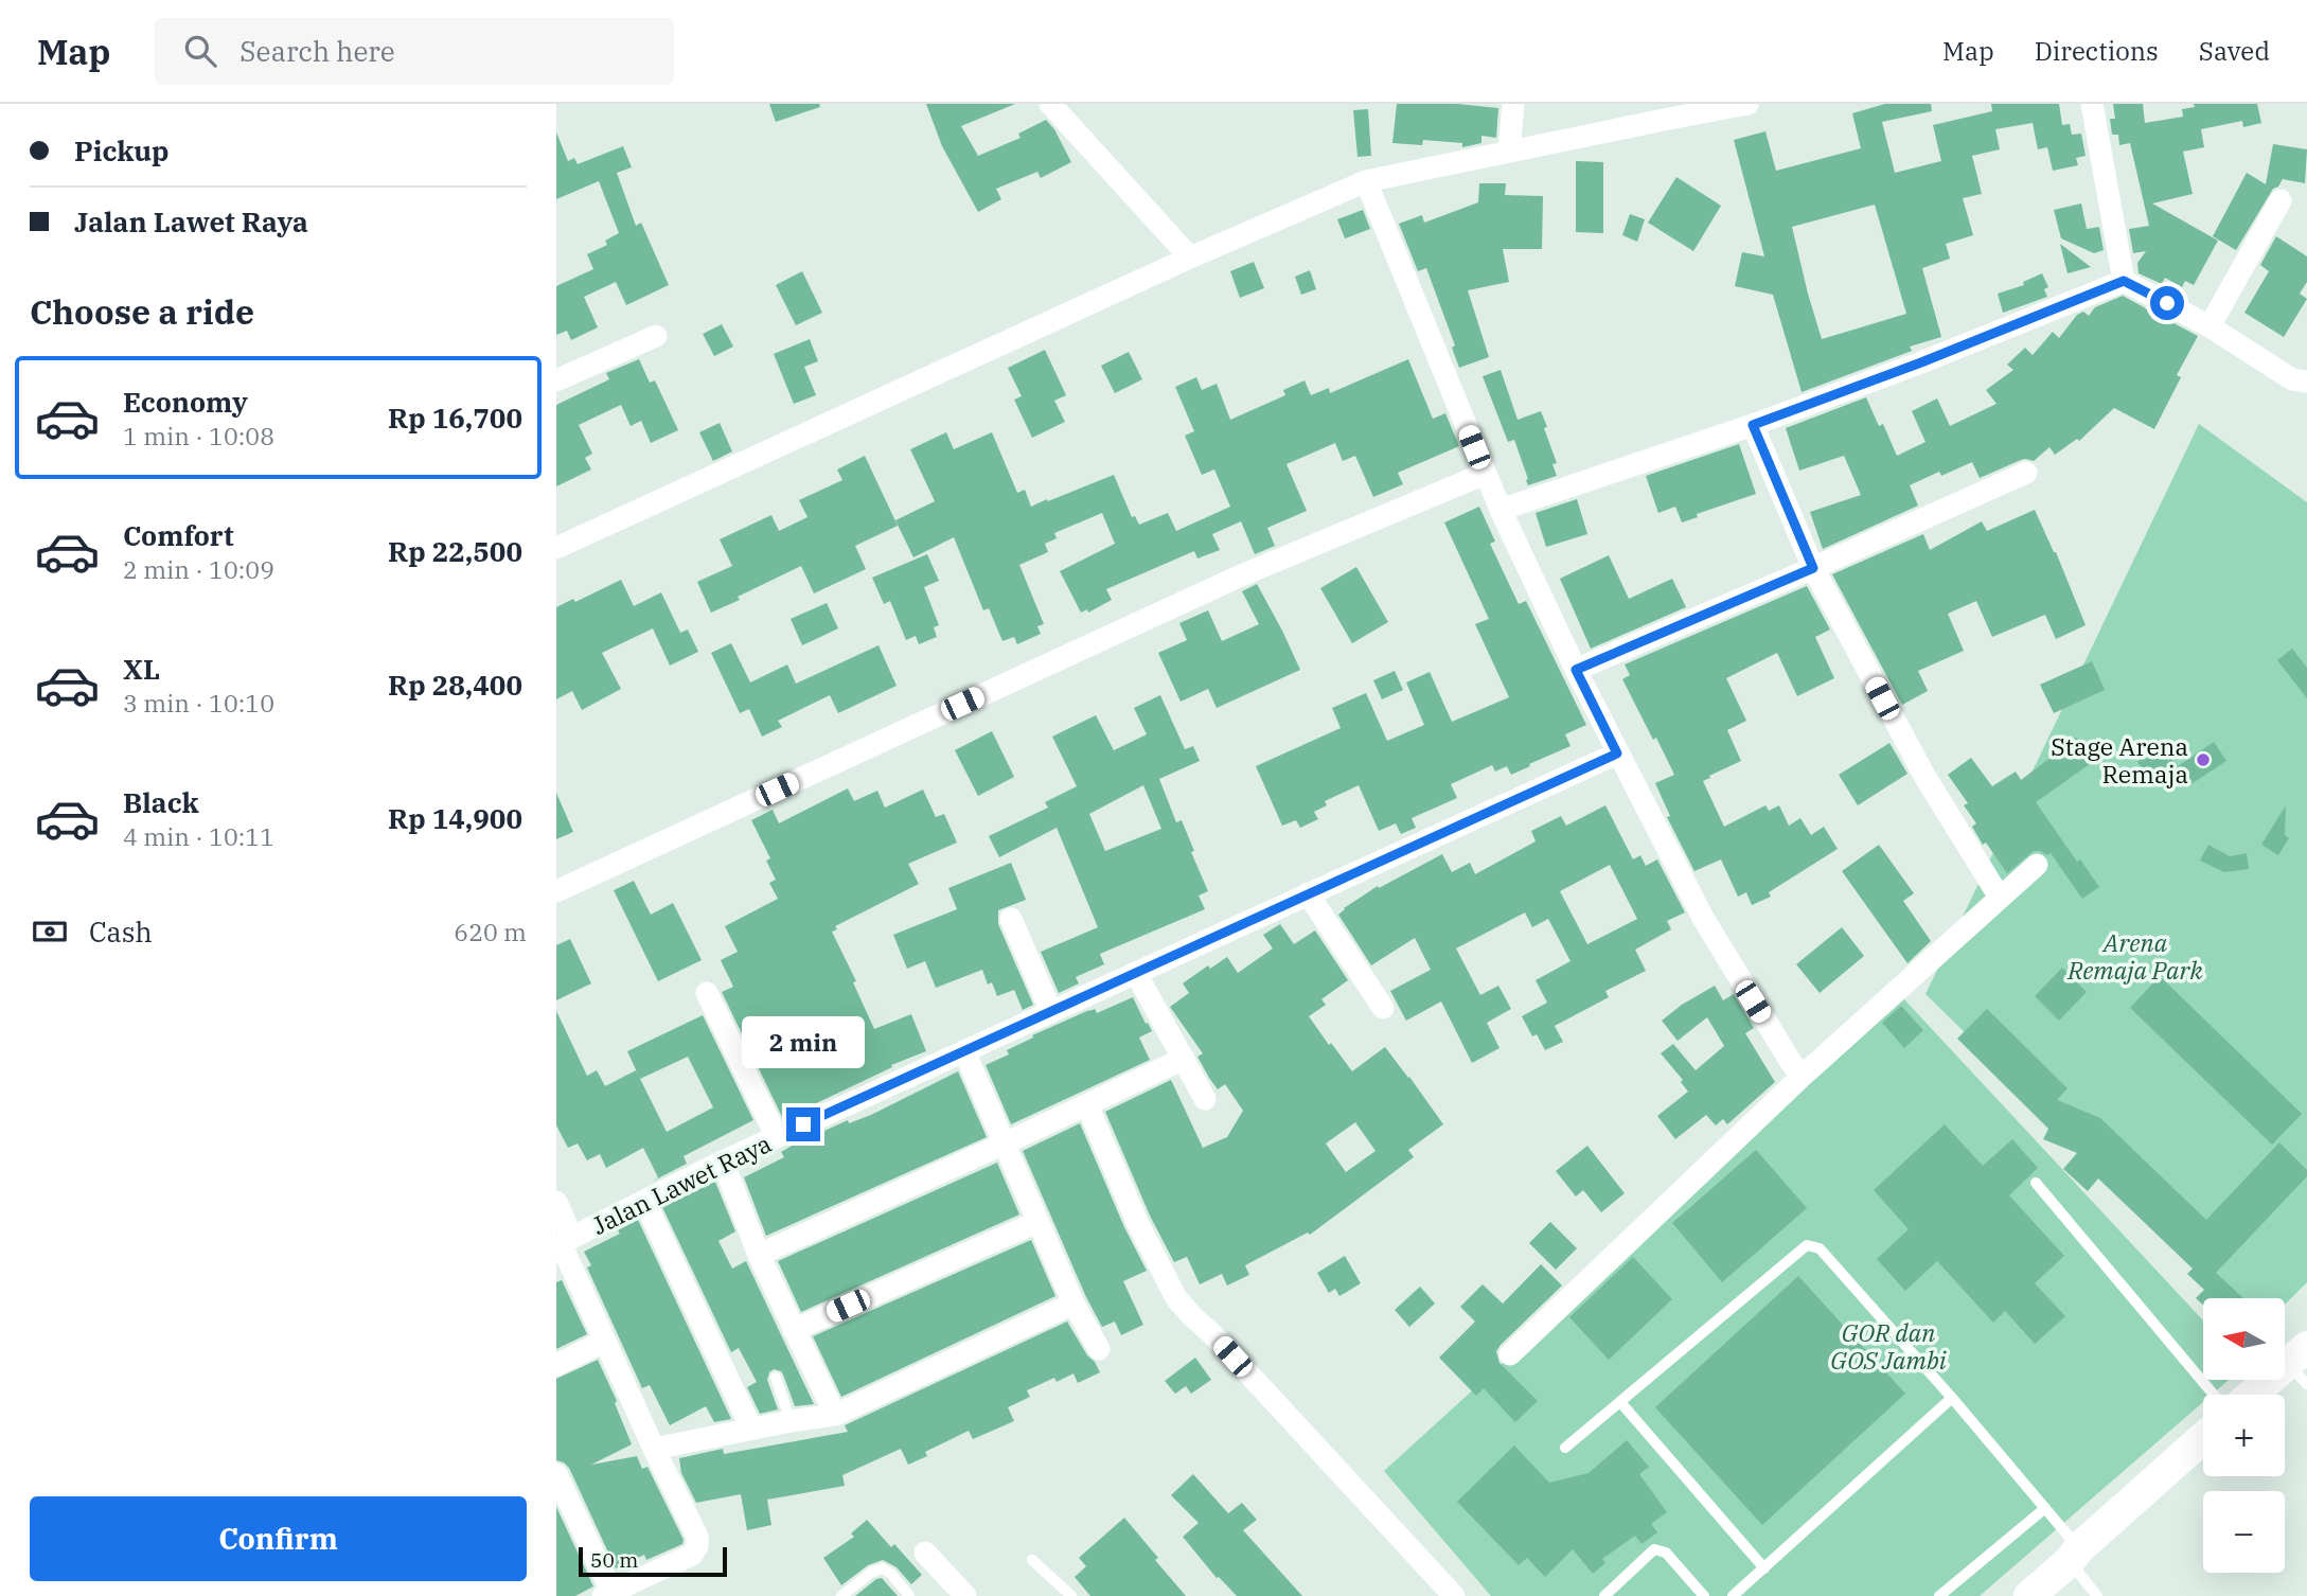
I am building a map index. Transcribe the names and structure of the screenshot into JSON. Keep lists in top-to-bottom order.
{
  "streets": {
    "street": ["Jalan Lawet Raya"]
  },
  "parks": ["Arena Remaja Park", "GOR dan GOS Jambi"],
  "places": ["Stage Arena Remaja"],
  "scale_bar": "50 m",
  "north": "left",
  "page": {
    "header": "Map",
    "search": "Search here",
    "nav": ["Map", "Directions", "Saved"],
    "banner": ["Pickup", "Jalan Lawet Raya"],
    "heading": "Choose a ride",
    "list": [
      {
        "name": "Economy",
        "note": "1 min · 10:08",
        "value": "Rp 16,700"
      },
      {
        "name": "Comfort",
        "note": "2 min · 10:09",
        "value": "Rp 22,500"
      },
      {
        "name": "XL",
        "note": "3 min · 10:10",
        "value": "Rp 28,400"
      },
      {
        "name": "Black",
        "note": "4 min · 10:11",
        "value": "Rp 14,900"
      }
    ],
    "pay": ["Cash", "620 m"],
    "bubble": "2 min",
    "map_buttons": ["+", "−"],
    "buttons": "Confirm",
    "scale": "50 m"
  }
}
